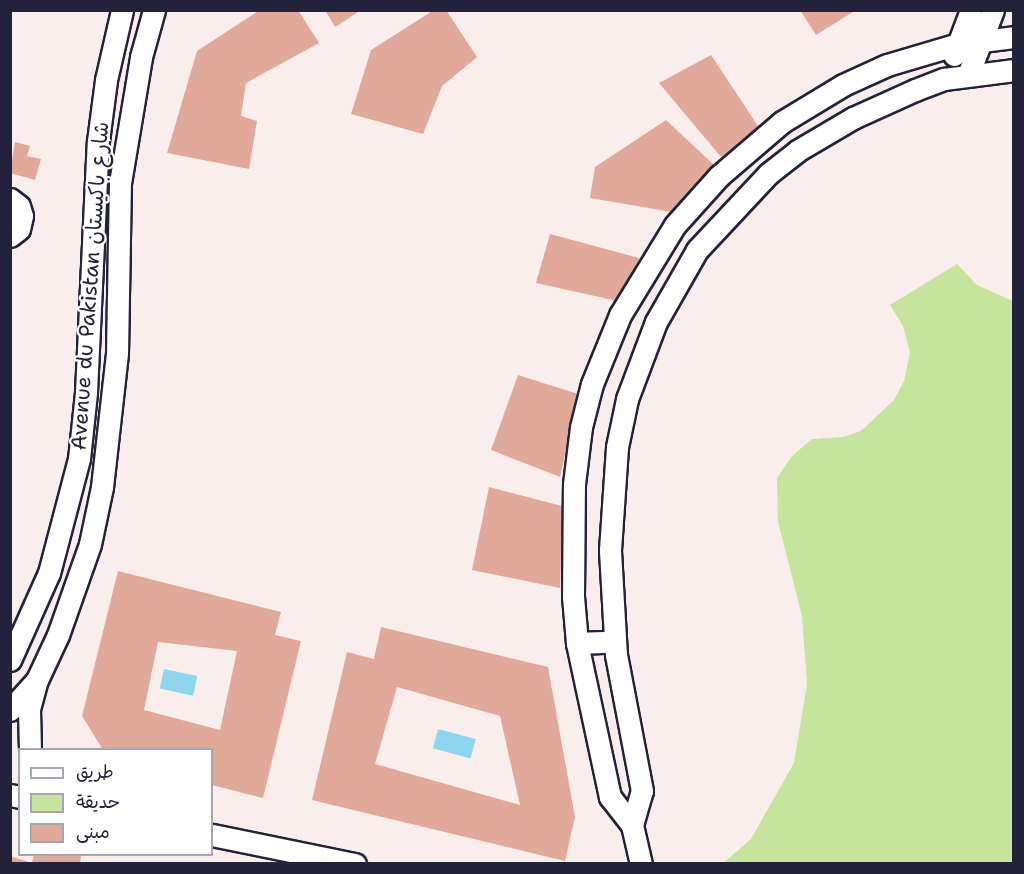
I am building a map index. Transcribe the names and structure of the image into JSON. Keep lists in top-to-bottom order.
{
  "streets": {
    "street": ["Avenue du Pakistan شارع باكيستان"]
  },
  "legend": ["طريق", "حديقة", "مبنى"]
}
